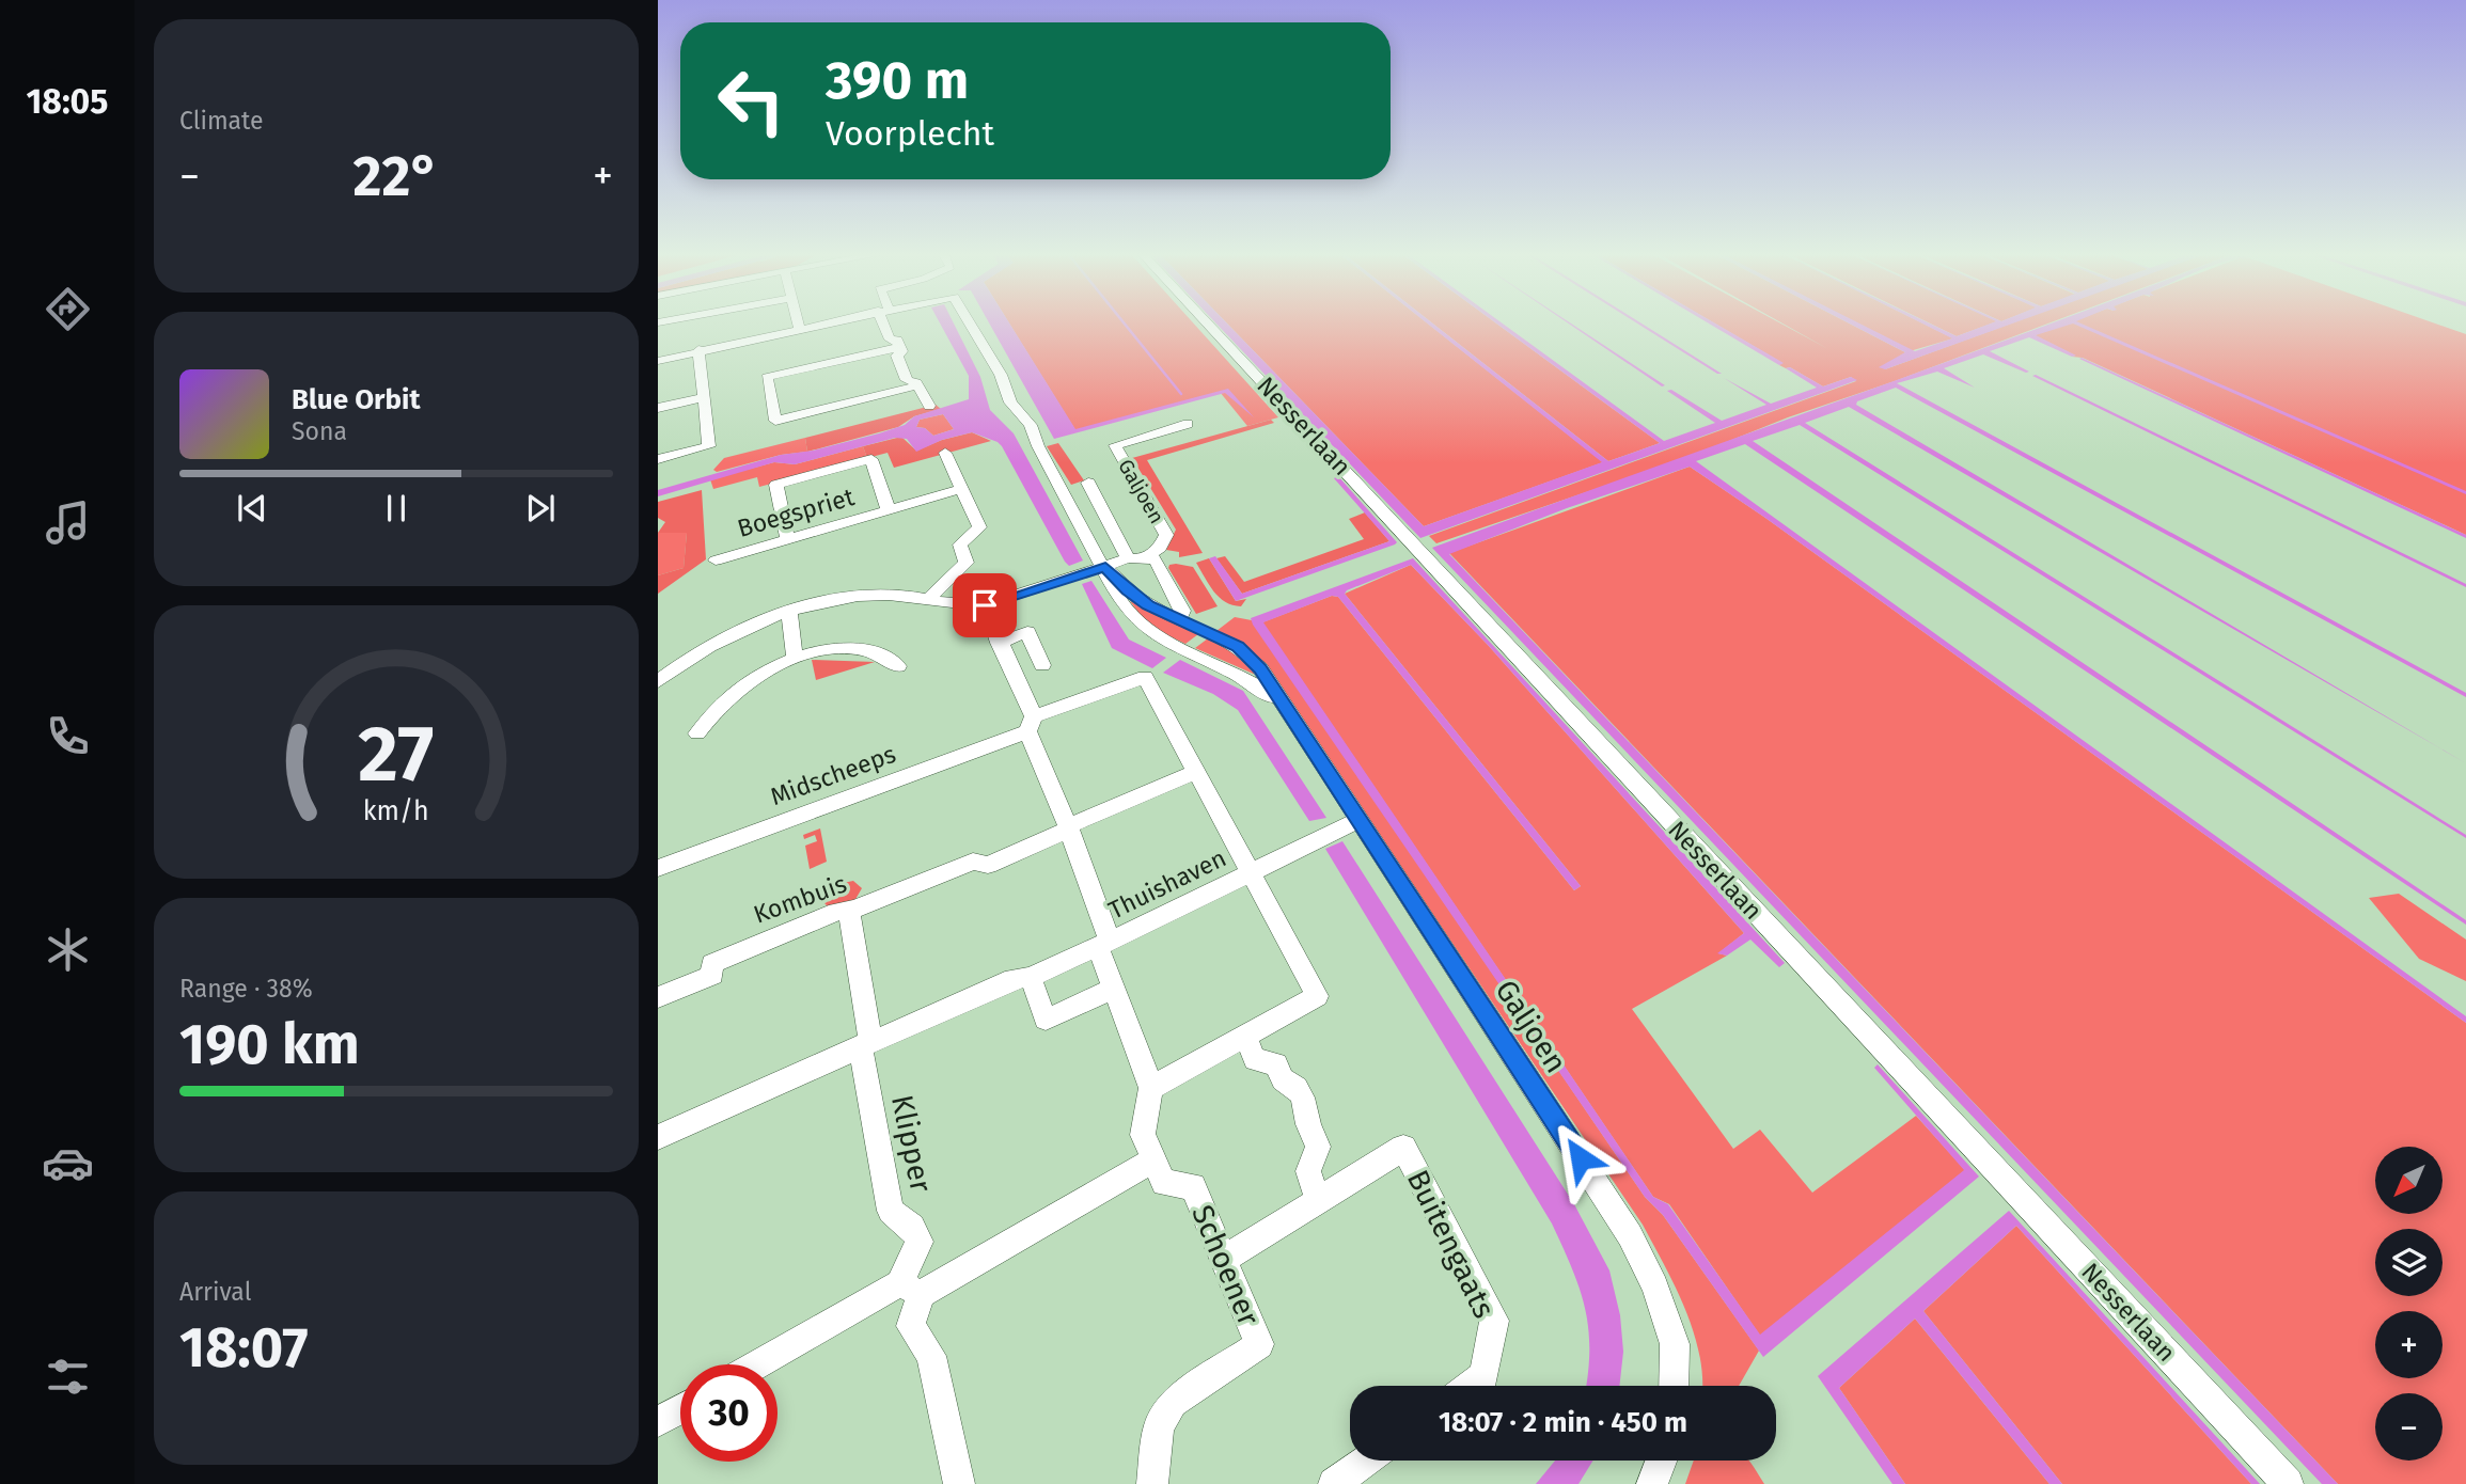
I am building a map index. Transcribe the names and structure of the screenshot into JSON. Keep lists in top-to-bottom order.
{
  "streets": {
    "street": [
      "Nesserlaan",
      "Galjoen",
      "Boegspriet",
      "Midscheeps",
      "Thuishaven",
      "Kombuis",
      "Klipper",
      "Buitengaats",
      "Schoener"
    ]
  },
  "crossings": [
    ["Galjoen", "Thuishaven"],
    ["Midscheeps", "Thuishaven"],
    ["Buitengaats", "Schoener"]
  ],
  "north": "bottom left",
  "page": {
    "tabs": "18:05",
    "tile": [
      "Climate",
      ["Range · 38%", "190 km"],
      ["Arrival", "18:07"]
    ],
    "turn": ["390 m", "Voorplecht"],
    "heat": ["−", "22°", "+"],
    "song": ["Blue Orbit", "Sona"],
    "map_buttons": ["+", "−"],
    "limit": "30",
    "trip": "18:07 · 2 min · 450 m",
    "gauge": ["27", "km/h"]
  }
}
